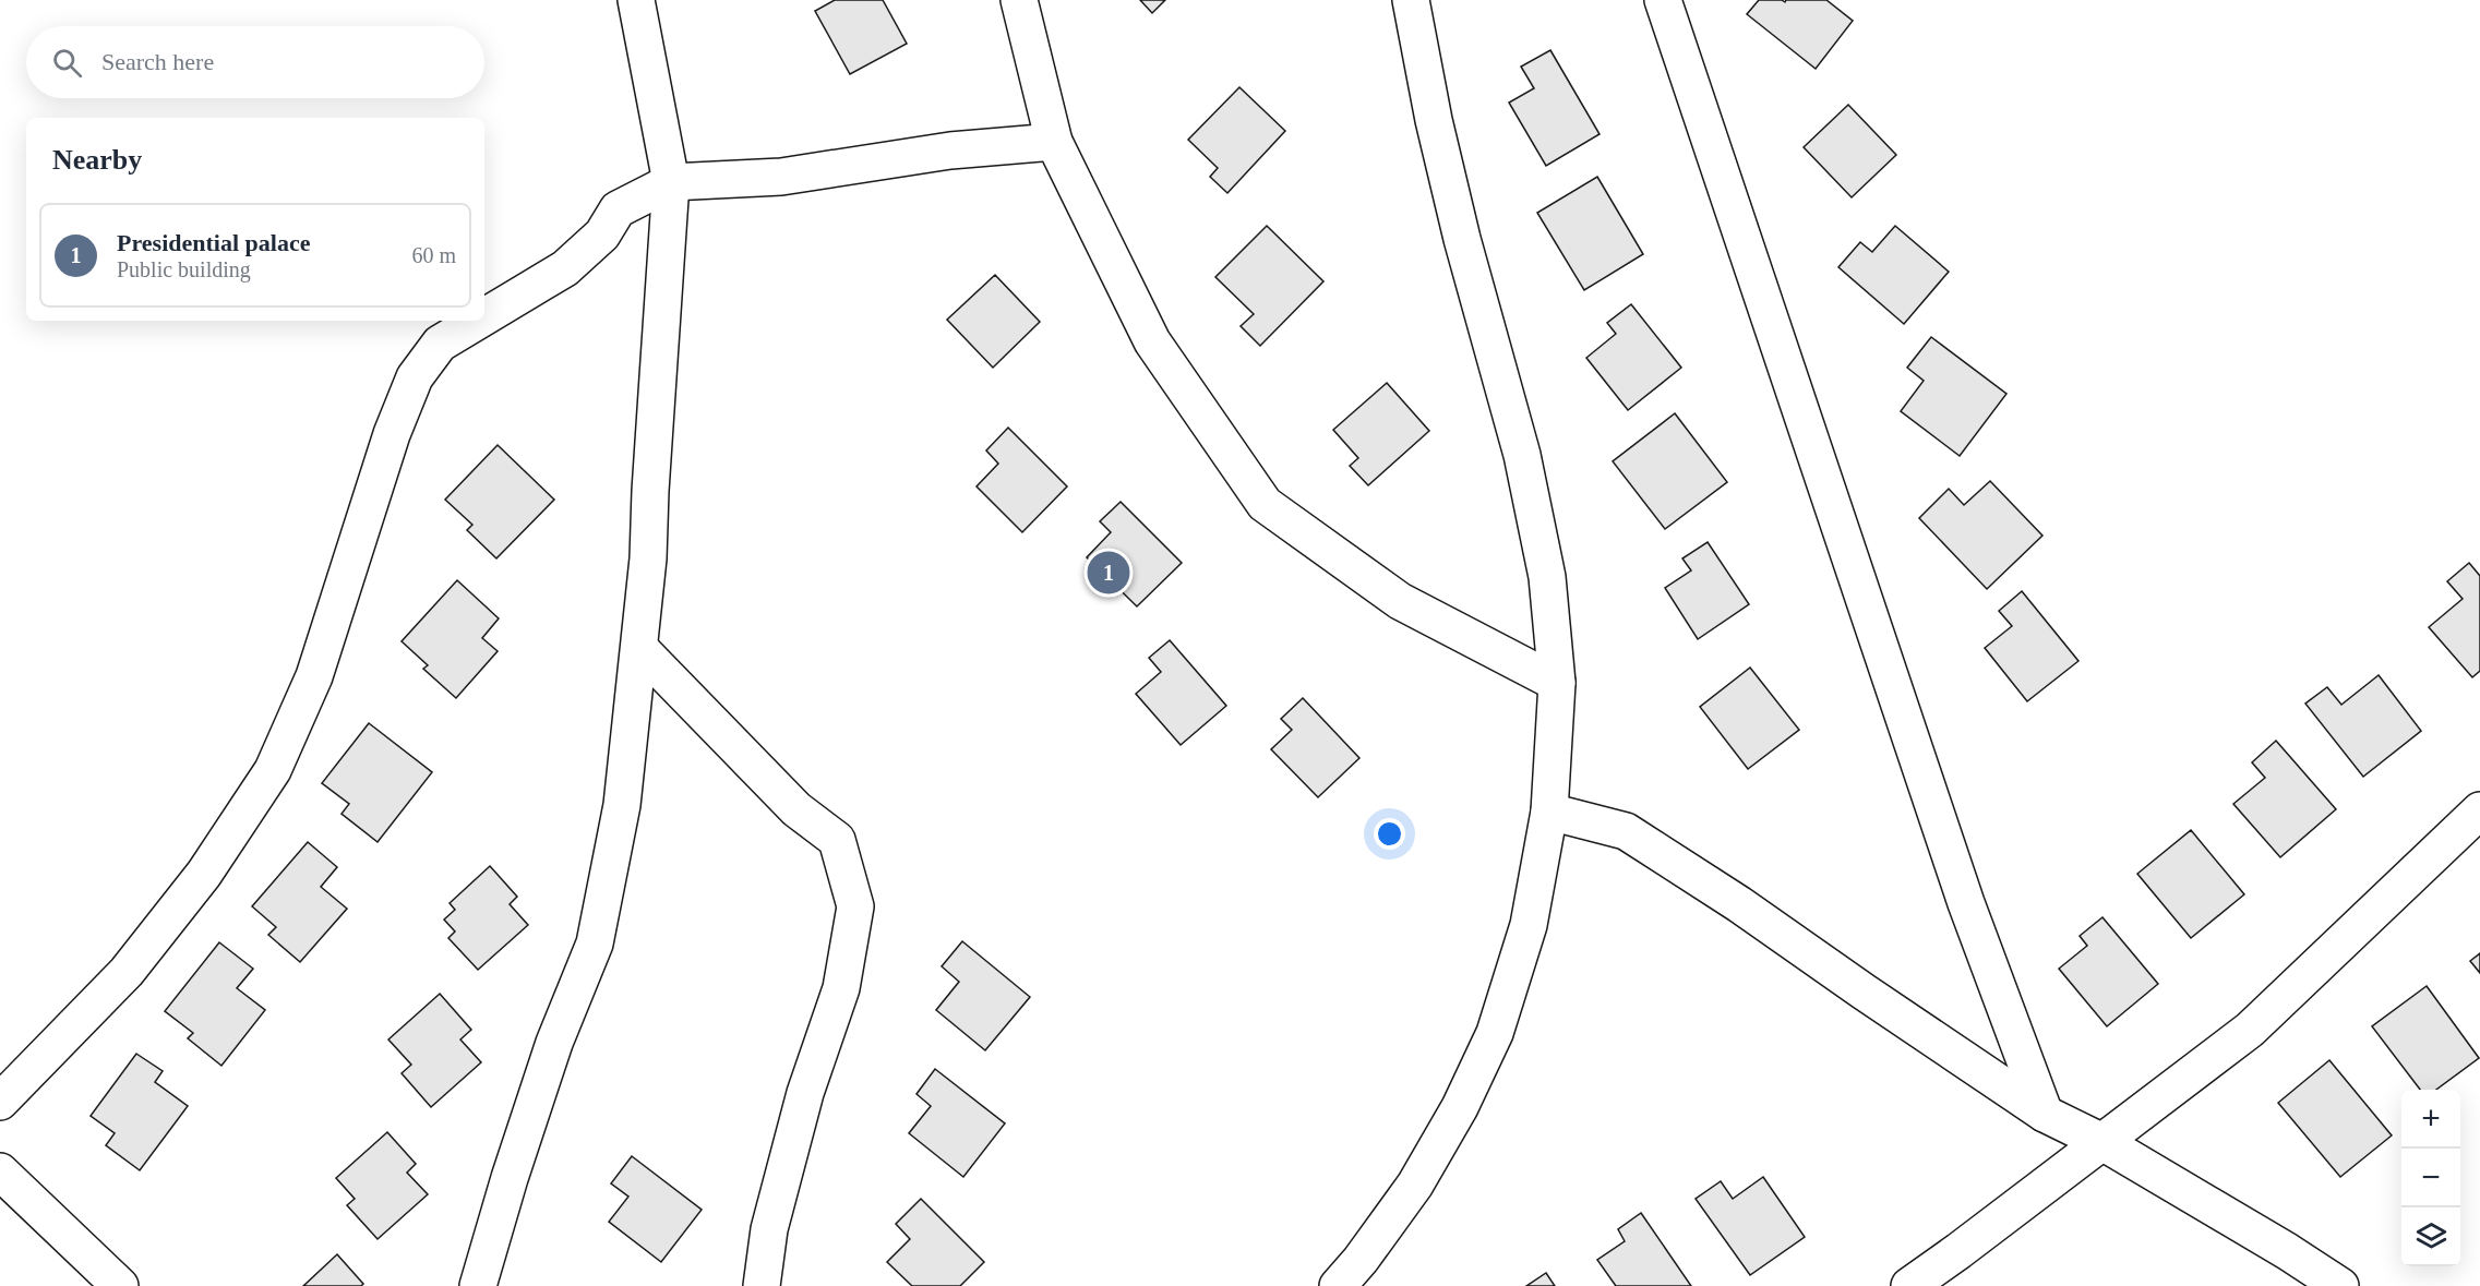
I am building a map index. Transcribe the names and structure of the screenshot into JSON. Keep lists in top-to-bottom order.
{
  "page": {
    "search": "Search here",
    "heading": "Nearby",
    "list": [
      {
        "mark": "1",
        "name": "Presidential palace",
        "note": "Public building",
        "value": "60 m"
      }
    ],
    "pins": "1",
    "map_buttons": ["+", "−"]
  }
}
